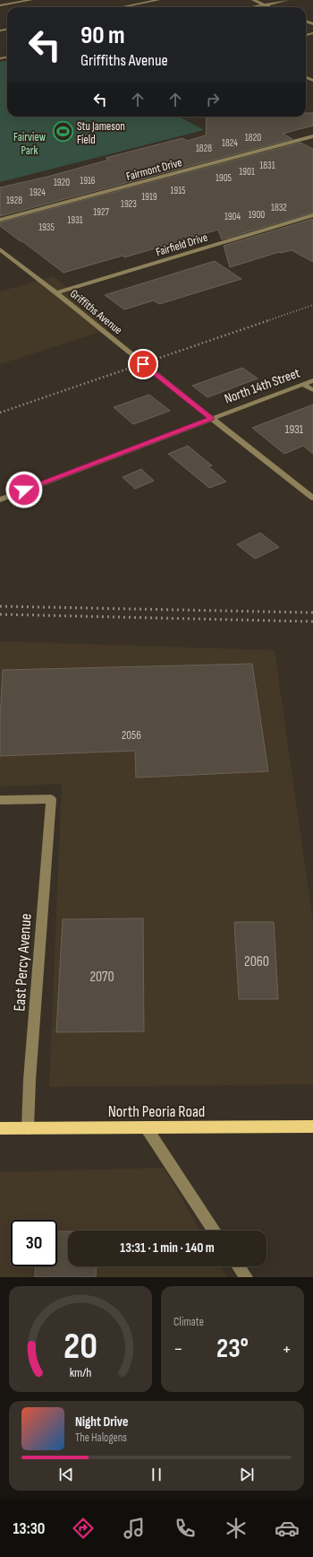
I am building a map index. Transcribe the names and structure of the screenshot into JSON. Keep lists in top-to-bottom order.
{
  "streets": {
    "main road": ["North Peoria Road"],
    "street": [
      "Fairmont Drive",
      "Fairfield Drive",
      "Griffiths Avenue",
      "North 14th Street",
      "East Percy Avenue"
    ]
  },
  "crossings": [
    ["Fairfield Drive", "Griffiths Avenue"],
    ["Griffiths Avenue", "North 14th Street"],
    ["East Percy Avenue", "North Peoria Road"]
  ],
  "parks": ["Fairview Park"],
  "places": {
    "sports": ["Stu Jameson Field"]
  },
  "house_numbers": [
    "1820",
    "1824",
    "1828",
    "1831",
    "1901",
    "1905",
    "1916",
    "1920",
    "1915",
    "1924",
    "1919",
    "1928",
    "1923",
    "1832",
    "1927",
    "1900",
    "1904",
    "1931",
    "1935",
    "1931",
    "2056",
    "2060",
    "2070"
  ],
  "page": {
    "turn": ["90 m", "Griffiths Avenue"],
    "limit": "30",
    "trip": "13:31 · 1 min · 140 m",
    "tile": "Climate",
    "heat": ["−", "23°", "+"],
    "song": ["Night Drive", "The Halogens"],
    "tabs": "13:30",
    "gauge": ["20", "km/h"]
  }
}
